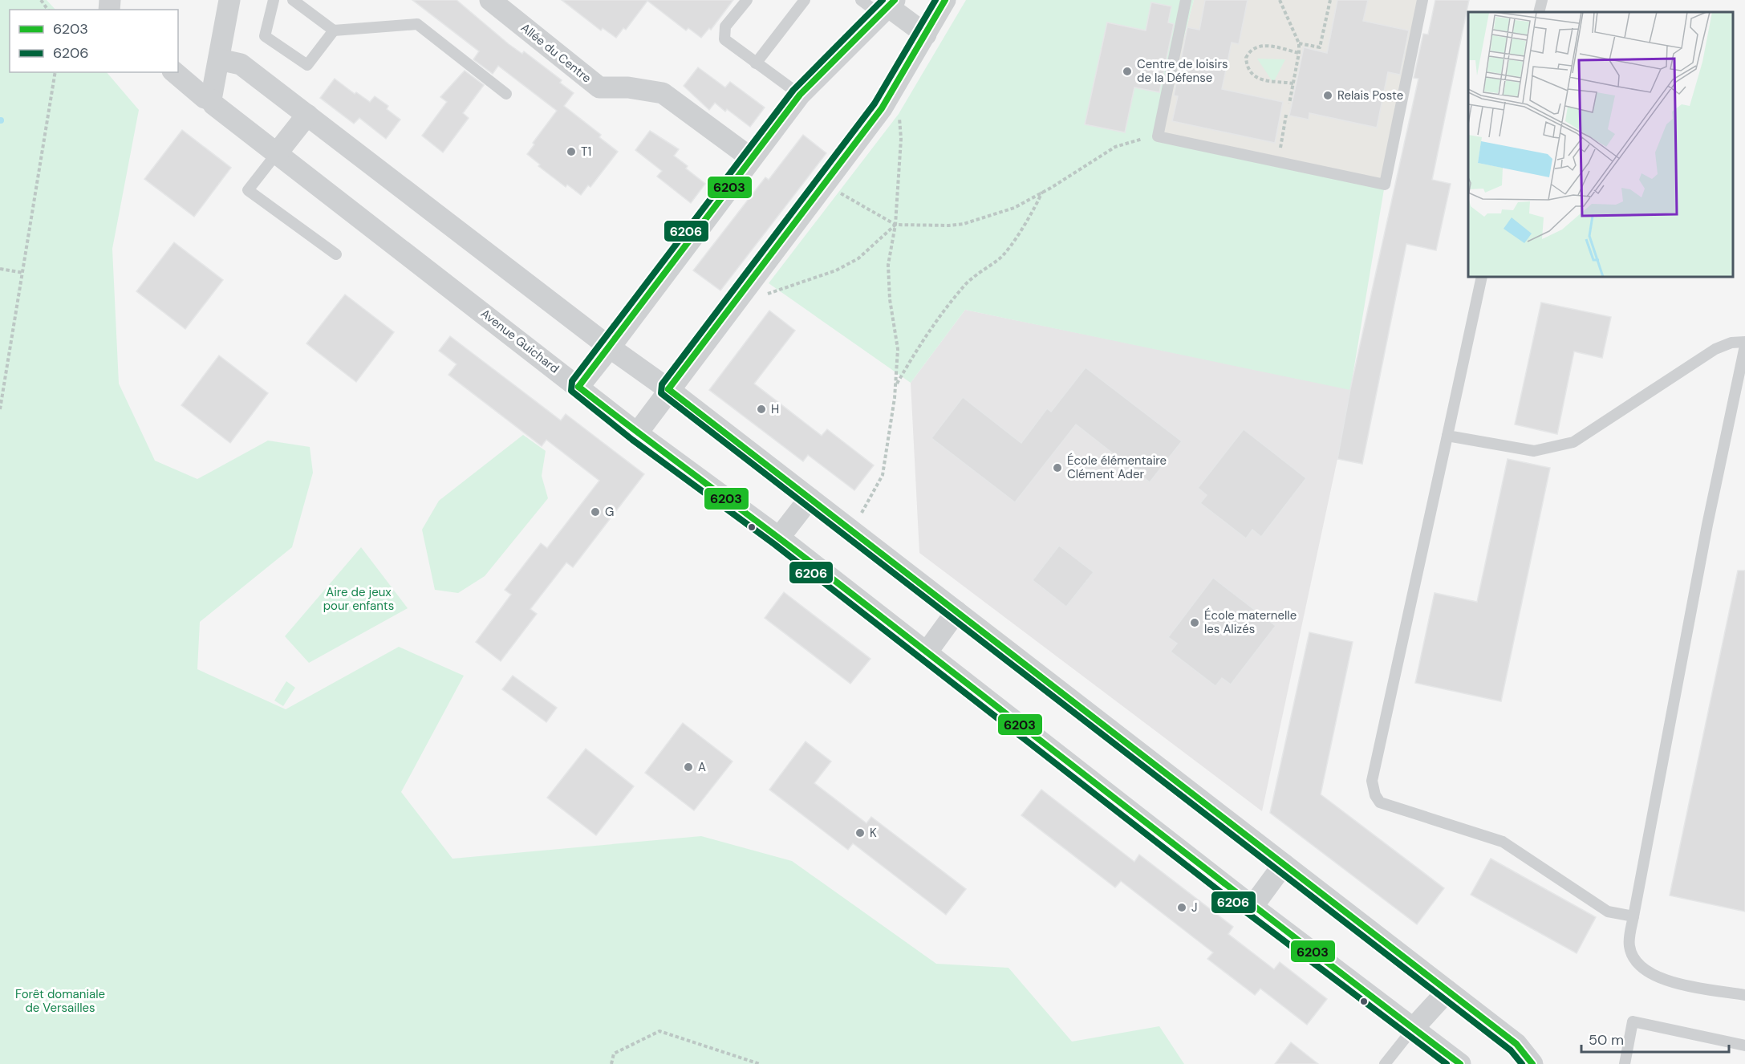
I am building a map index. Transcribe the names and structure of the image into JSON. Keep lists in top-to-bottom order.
{
  "streets": {
    "street": ["Allée du Centre", "Avenue Guichard"]
  },
  "parks": ["Aire de jeux pour enfants", "Forêt domaniale de Versailles"],
  "places": [
    "Centre de loisirs de la Défense",
    "Relais Poste",
    "T1",
    "H",
    "École élémentaire Clément Ader",
    "G",
    "École maternelle les Alizés",
    "A",
    "K",
    "J"
  ],
  "lines": ["transit line 6203", "transit line 6206"],
  "legend": ["6203", "6206"],
  "scale_bar": "50 m"
}
